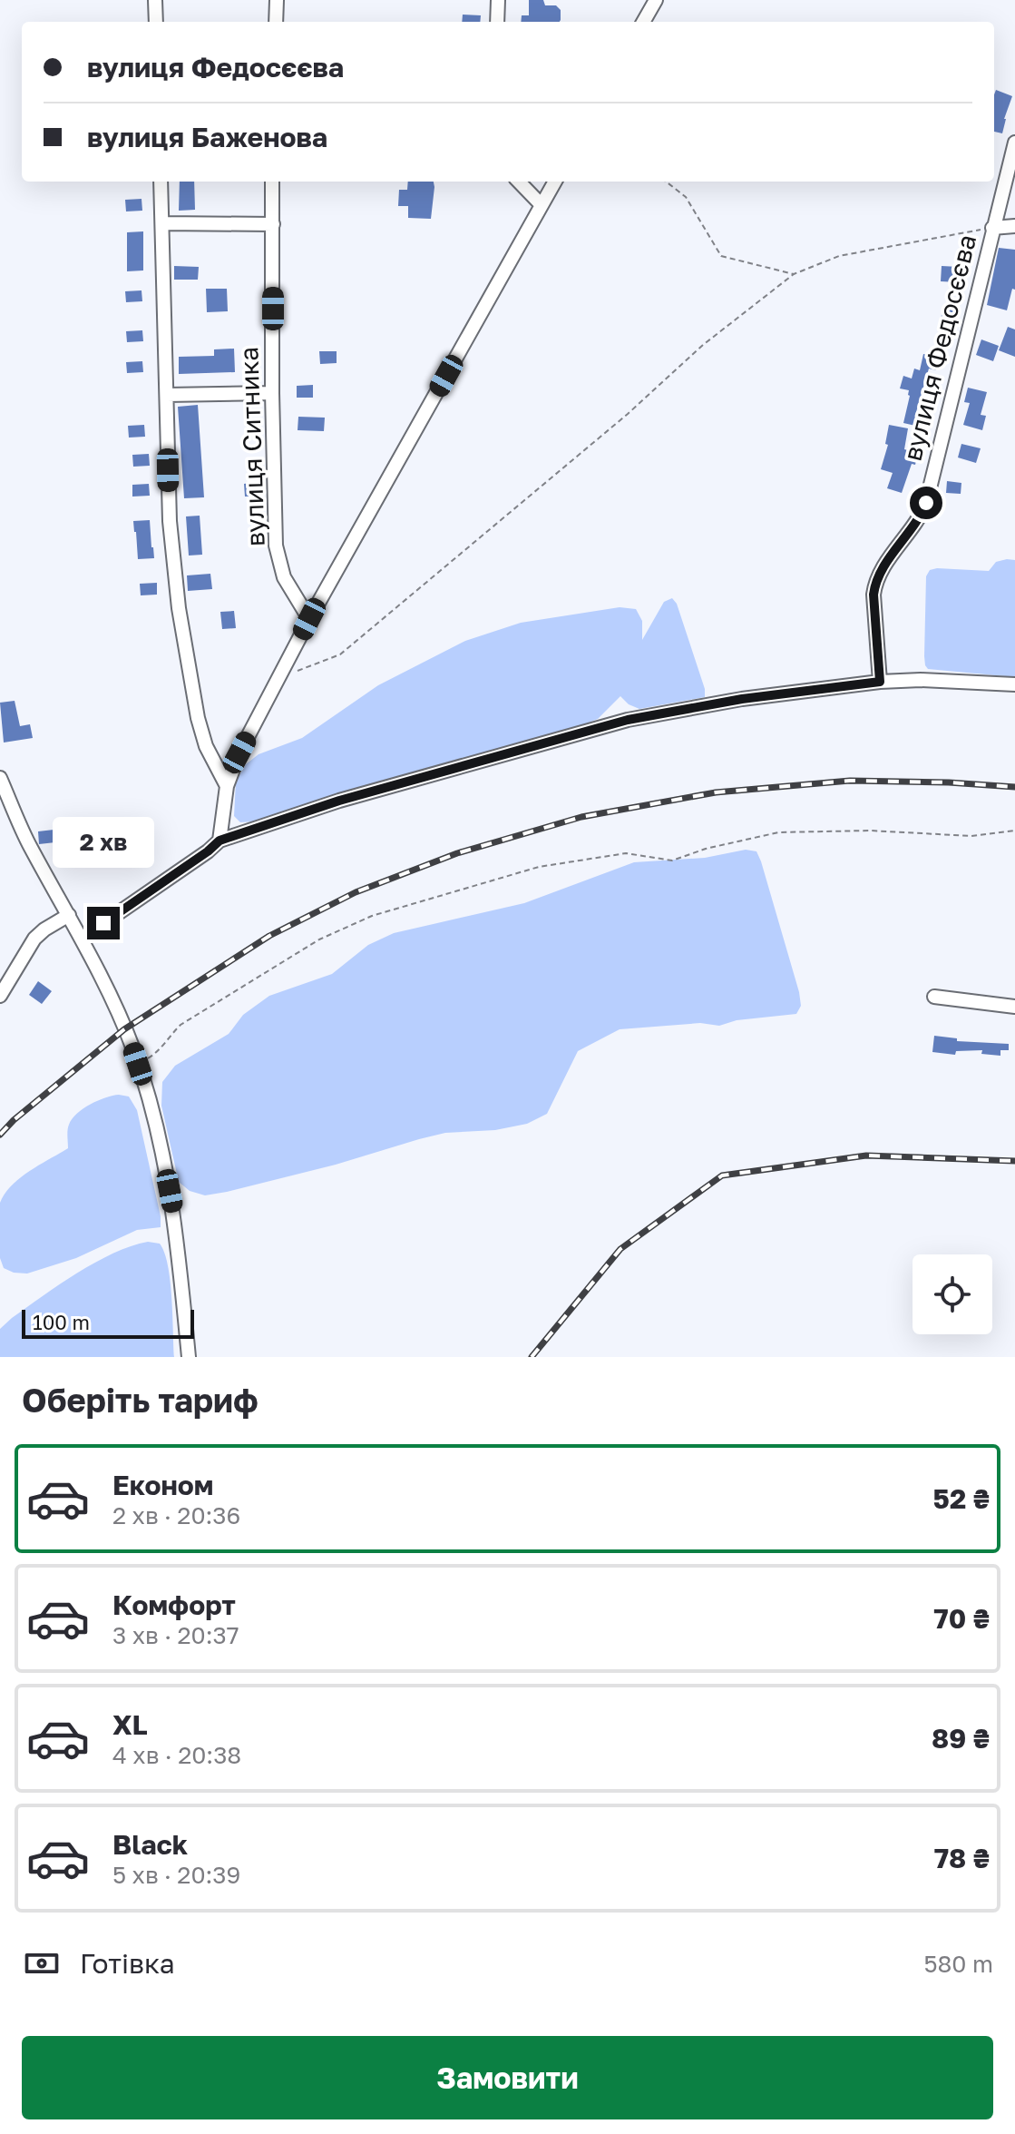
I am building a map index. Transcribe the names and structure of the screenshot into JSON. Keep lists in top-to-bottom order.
{
  "streets": {
    "street": ["вулиця Федосєєва", "вулиця Ситника"]
  },
  "scale_bar": "100 m",
  "page": {
    "banner": ["вулиця Федосєєва", "вулиця Баженова"],
    "bubble": "2 хв",
    "scale": "100 m",
    "heading": "Оберіть тариф",
    "list": [
      {
        "name": "Економ",
        "note": "2 хв · 20:36",
        "value": "52 ₴"
      },
      {
        "name": "Комфорт",
        "note": "3 хв · 20:37",
        "value": "70 ₴"
      },
      {
        "name": "XL",
        "note": "4 хв · 20:38",
        "value": "89 ₴"
      },
      {
        "name": "Black",
        "note": "5 хв · 20:39",
        "value": "78 ₴"
      }
    ],
    "pay": ["Готівка", "580 m"],
    "buttons": "Замовити"
  }
}
